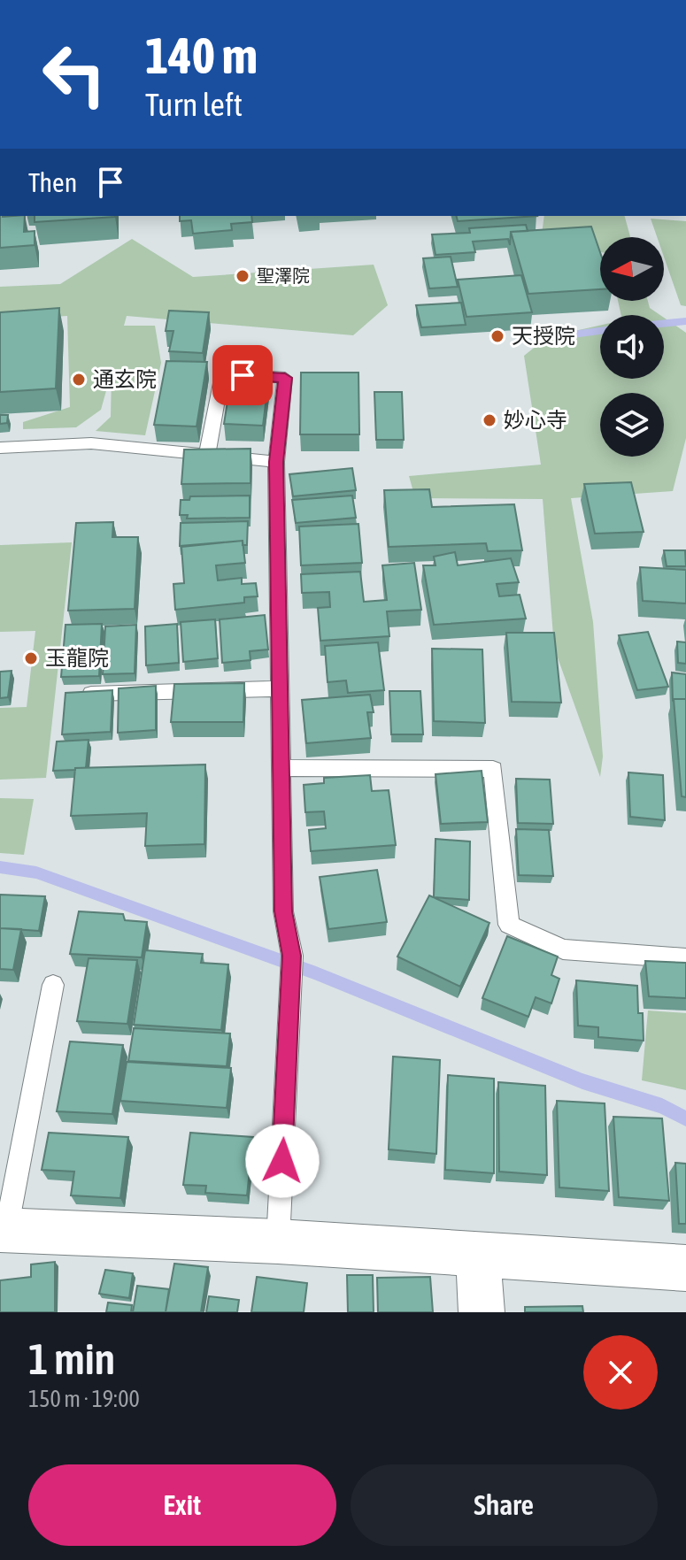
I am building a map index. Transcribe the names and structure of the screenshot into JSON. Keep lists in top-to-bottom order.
{
  "places": [
    "聖澤院",
    "天授院",
    "通玄院",
    "妙心寺",
    "玉龍院"
  ],
  "north": "left",
  "page": {
    "turn": ["140 m", "Turn left"],
    "then": "Then",
    "heading": ["1 min", "150 m · 19:00"],
    "buttons": ["Exit", "Share"]
  }
}
